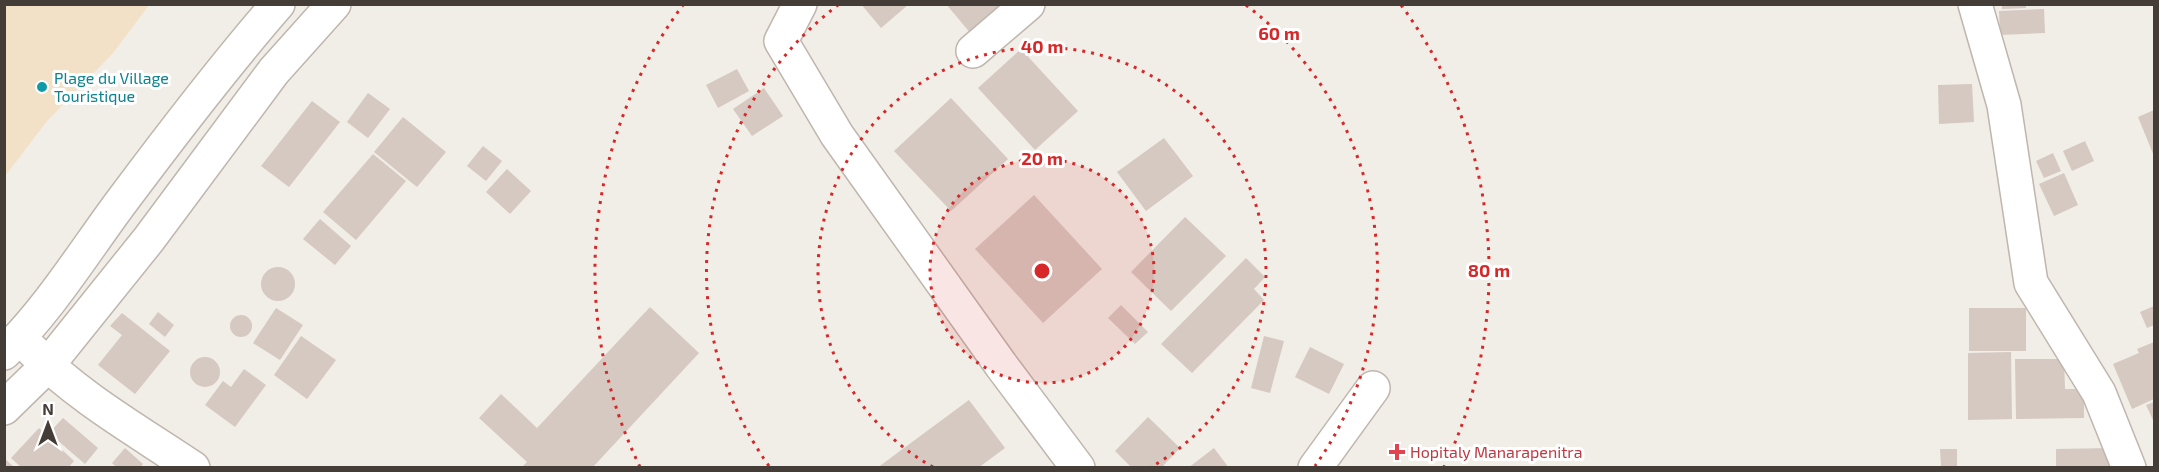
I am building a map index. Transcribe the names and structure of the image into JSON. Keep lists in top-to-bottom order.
{
  "places": {
    "other": ["Plage du Village Touristique"],
    "health": ["Hopitaly Manarapenitra"]
  },
  "north": "top",
  "rings": [
    "60 m",
    "40 m",
    "20 m",
    "80 m"
  ]
}
